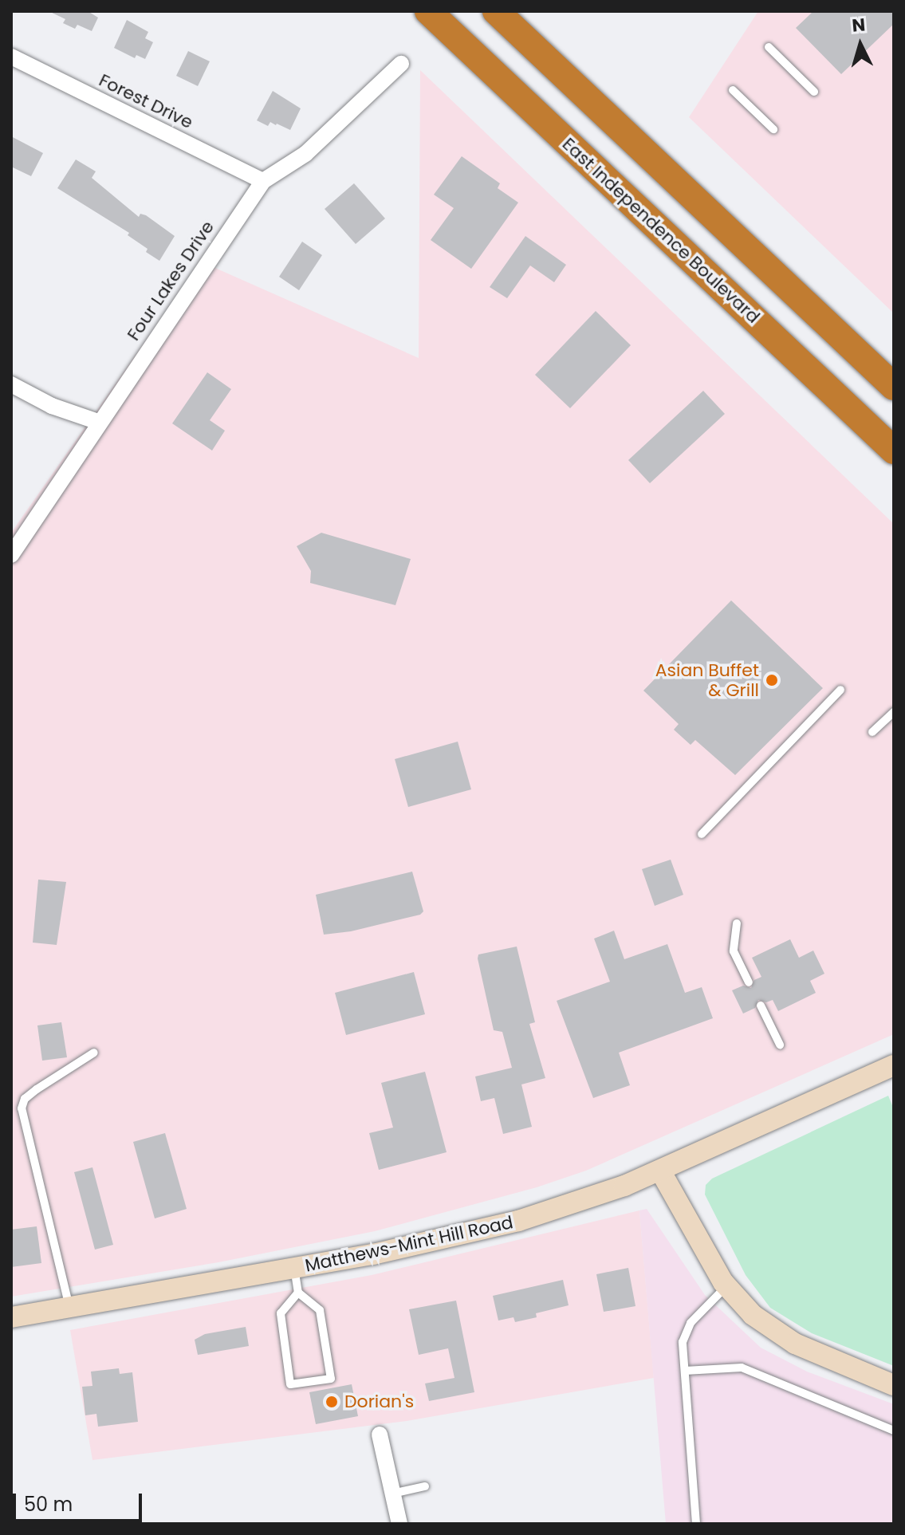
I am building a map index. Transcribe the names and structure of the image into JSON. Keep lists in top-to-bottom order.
{
  "streets": {
    "highway": ["East Independence Boulevard"],
    "main road": ["Matthews-Mint Hill Road"],
    "street": ["Forest Drive", "Four Lakes Drive"]
  },
  "crossings": [
    ["Forest Drive", "Four Lakes Drive"]
  ],
  "places": ["Asian Buffet & Grill", "Dorian's"],
  "scale_bar": "50 m",
  "north": "top"
}
